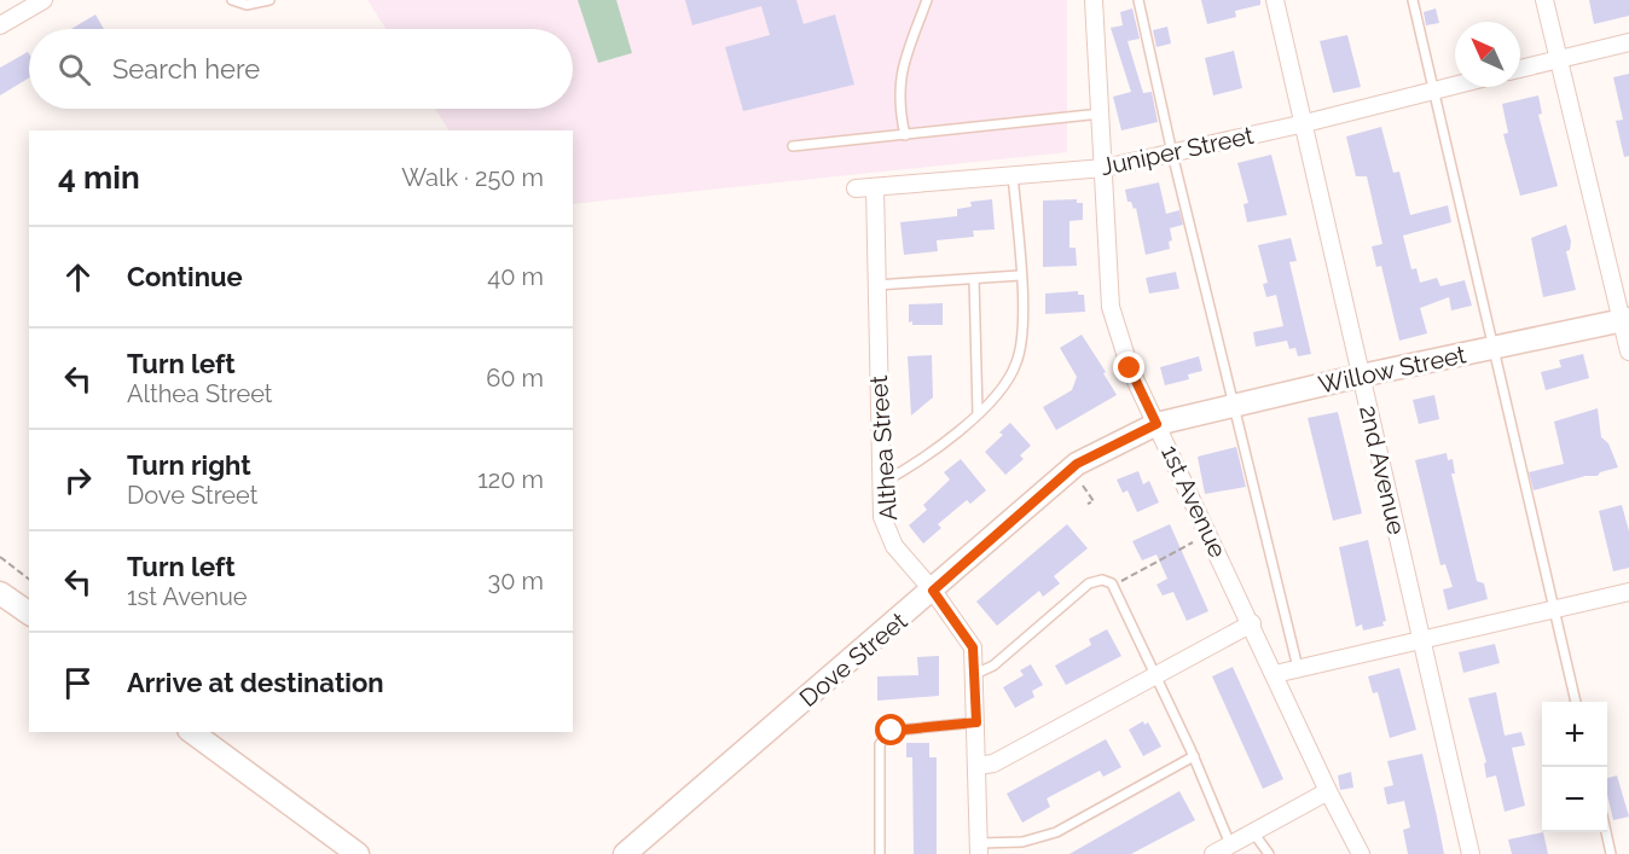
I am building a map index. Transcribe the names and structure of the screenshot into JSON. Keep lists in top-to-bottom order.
{
  "streets": {
    "street": [
      "Juniper Street",
      "Willow Street",
      "Althea Street",
      "2nd Avenue",
      "1st Avenue",
      "Dove Street"
    ]
  },
  "crossings": [
    ["Juniper Street", "Althea Street"],
    ["Juniper Street", "2nd Avenue"],
    ["Juniper Street", "1st Avenue"],
    ["Willow Street", "2nd Avenue"],
    ["Willow Street", "1st Avenue"],
    ["Willow Street", "Dove Street"],
    ["Althea Street", "Dove Street"],
    ["1st Avenue", "Dove Street"]
  ],
  "north": "top left",
  "page": {
    "search": "Search here",
    "heading": ["4 min", "Walk · 250 m"],
    "list": [
      ["Continue", "40 m"],
      ["Turn left", "Althea Street", "60 m"],
      ["Turn right", "Dove Street", "120 m"],
      ["Turn left", "1st Avenue", "30 m"],
      "Arrive at destination"
    ],
    "map_buttons": ["+", "−"]
  }
}
